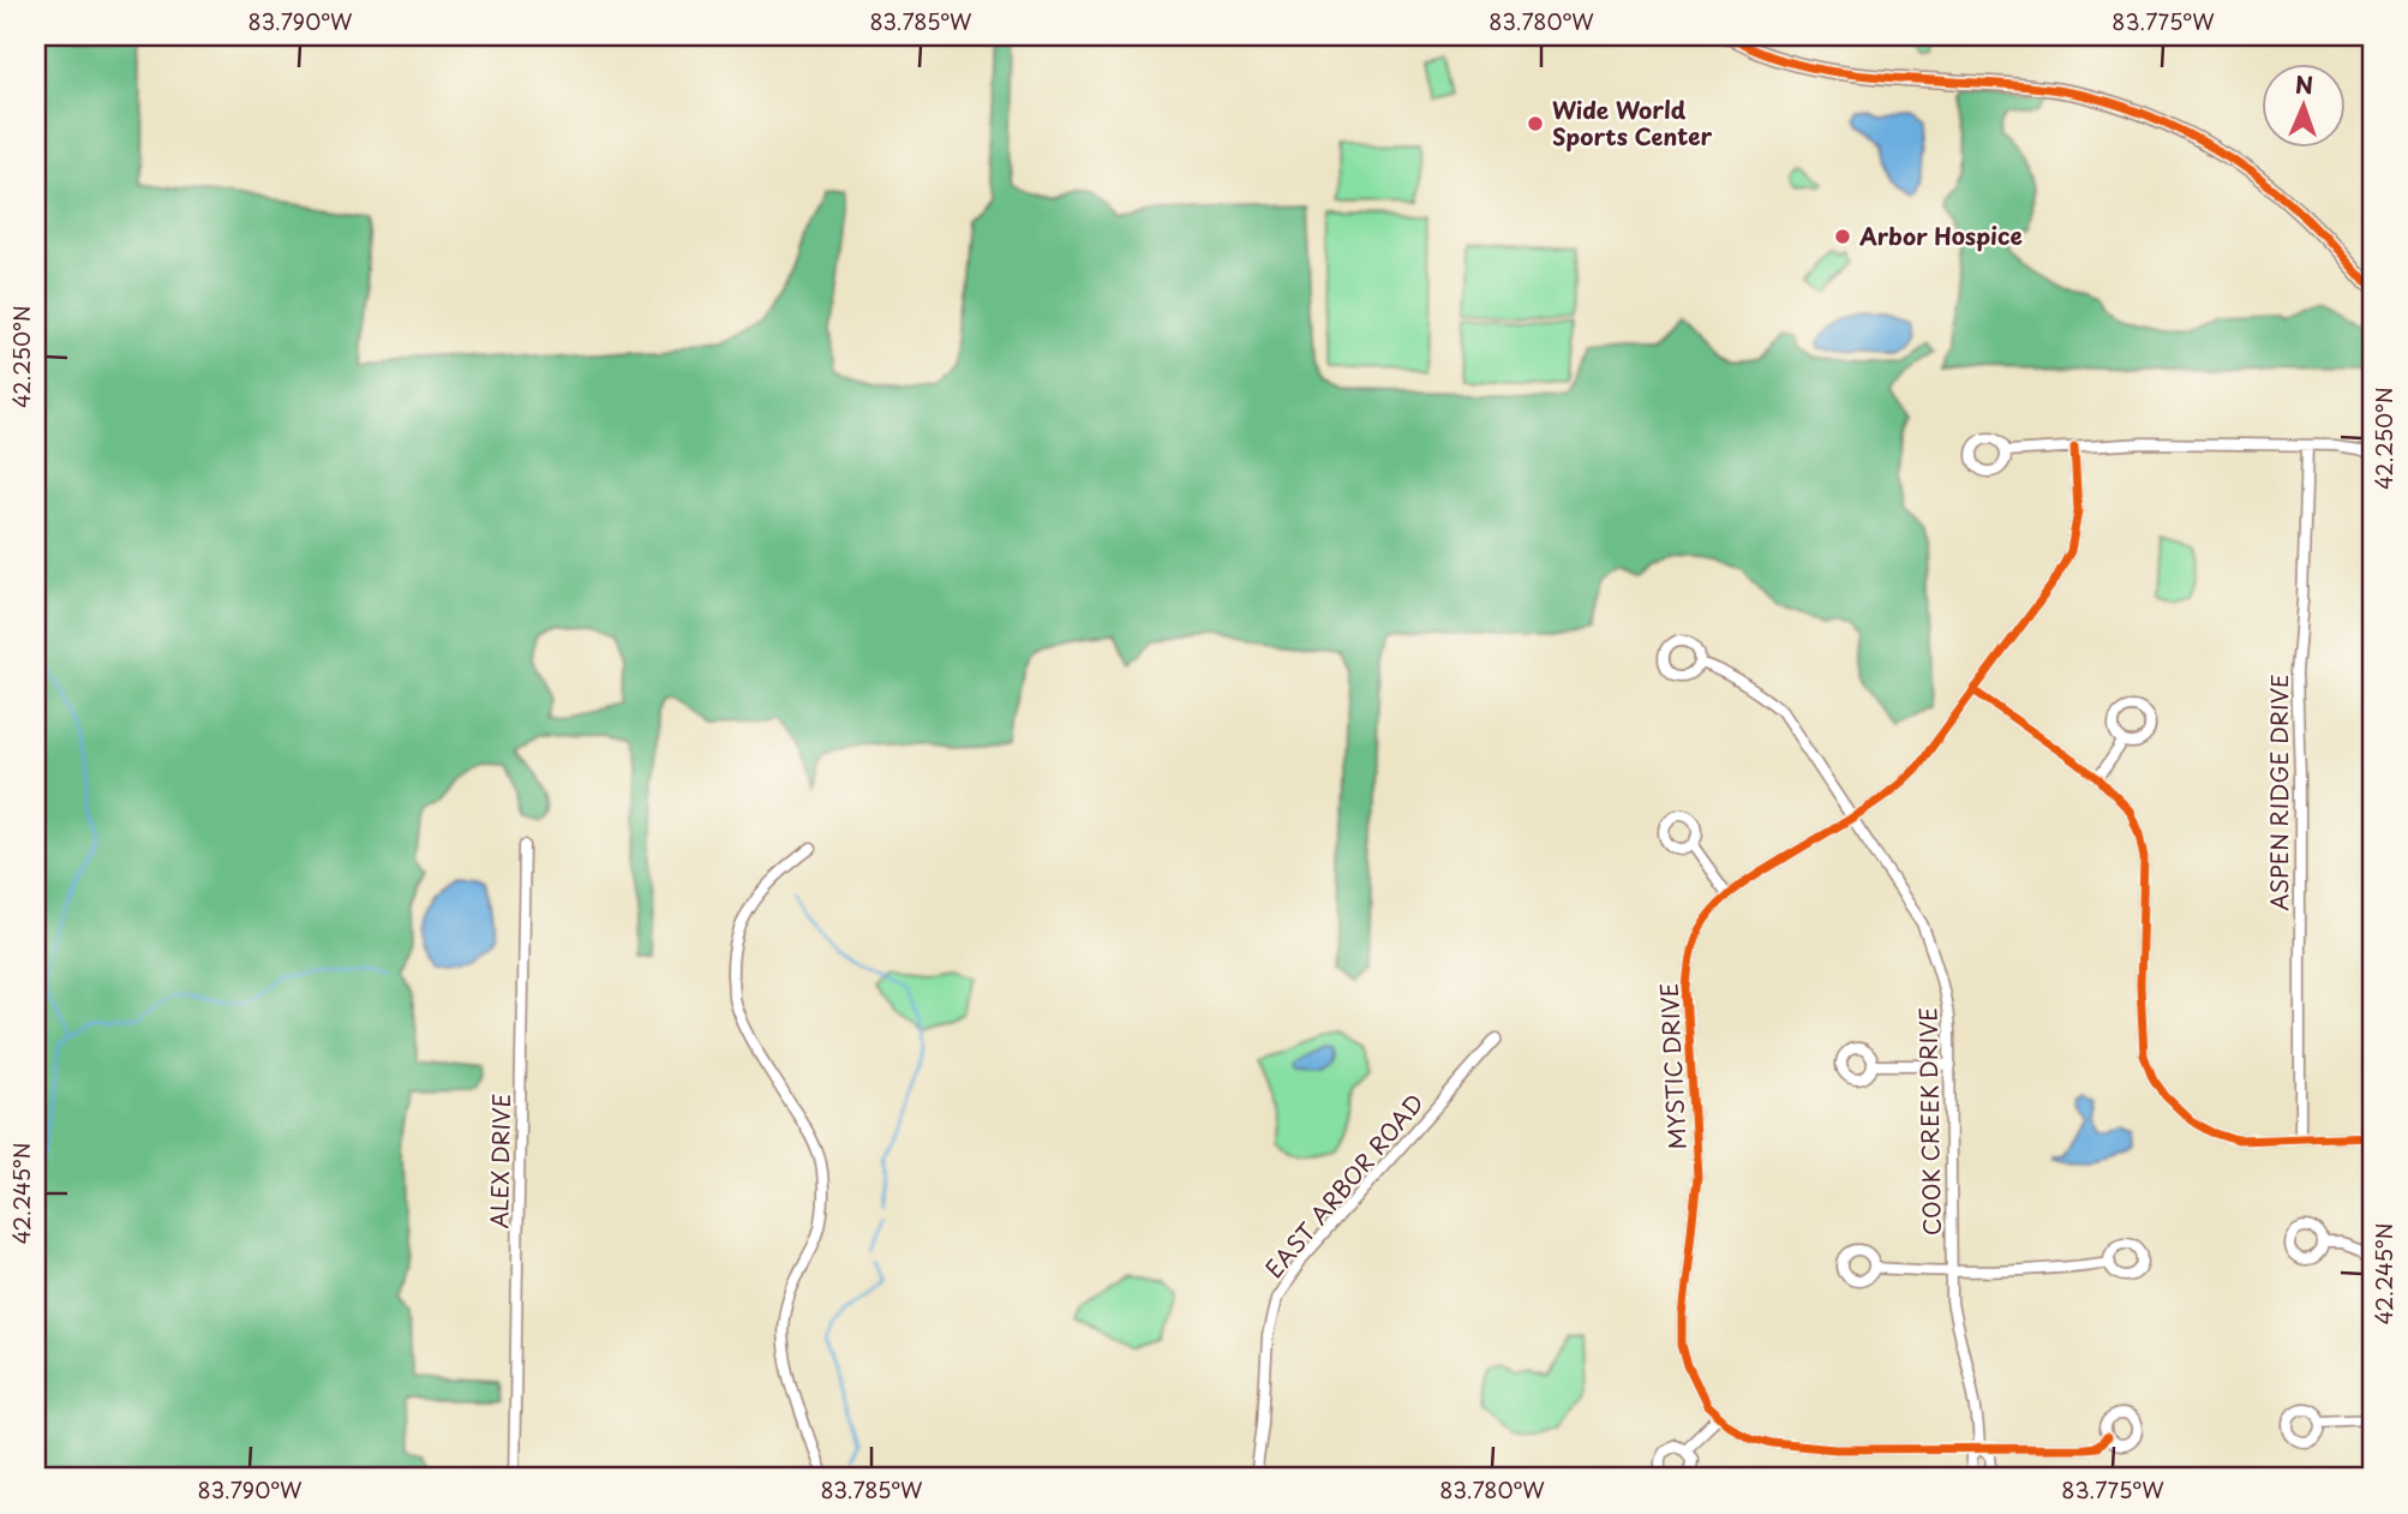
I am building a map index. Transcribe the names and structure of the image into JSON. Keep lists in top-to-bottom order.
{
  "streets": {
    "street": [
      "ASPEN RIDGE DRIVE",
      "MYSTIC DRIVE",
      "COOK CREEK DRIVE",
      "ALEX DRIVE",
      "EAST ARBOR ROAD"
    ]
  },
  "crossings": [
    ["MYSTIC DRIVE", "COOK CREEK DRIVE"]
  ],
  "places": ["Wide World Sports Center", "Arbor Hospice"],
  "north": "top",
  "coordinates": [
    "83.790°W",
    "83.785°W",
    "83.780°W",
    "83.775°W",
    "42.250°N",
    "42.245°N"
  ]
}
